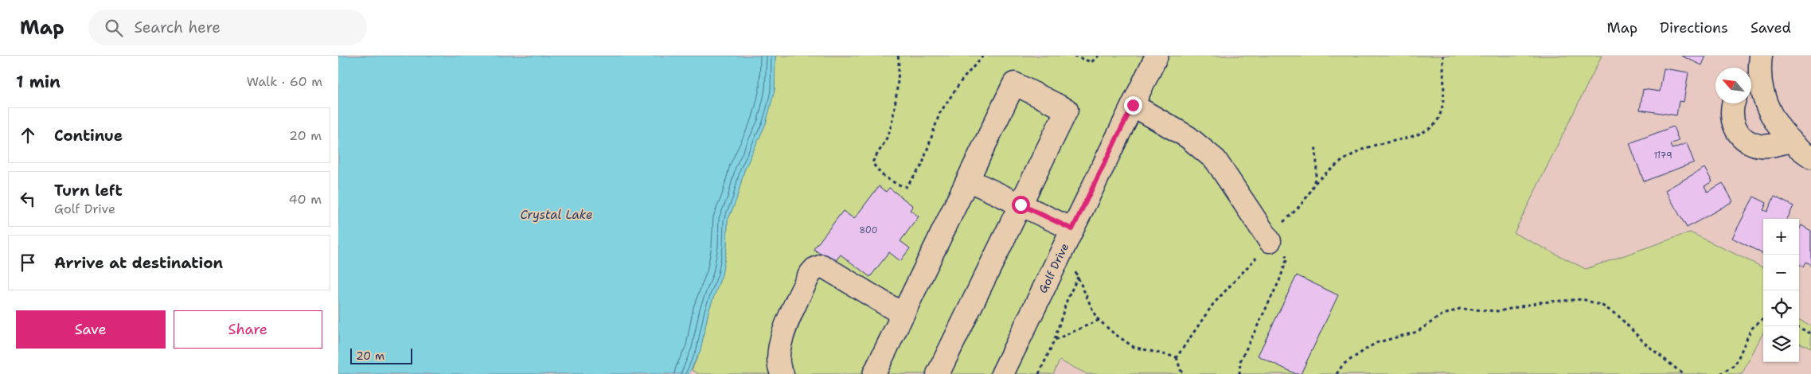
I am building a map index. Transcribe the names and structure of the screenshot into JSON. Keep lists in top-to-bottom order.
{
  "streets": {
    "street": ["Golf Drive"]
  },
  "water": ["Crystal Lake"],
  "house_numbers": ["1179", "800"],
  "scale_bar": "20 m",
  "north": "top left",
  "page": {
    "header": "Map",
    "search": "Search here",
    "nav": ["Map", "Directions", "Saved"],
    "heading": ["1 min", "Walk · 60 m"],
    "list": [
      ["Continue", "20 m"],
      ["Turn left", "Golf Drive", "40 m"],
      "Arrive at destination"
    ],
    "map_buttons": ["+", "−"],
    "buttons": ["Save", "Share"],
    "scale": "20 m"
  }
}
